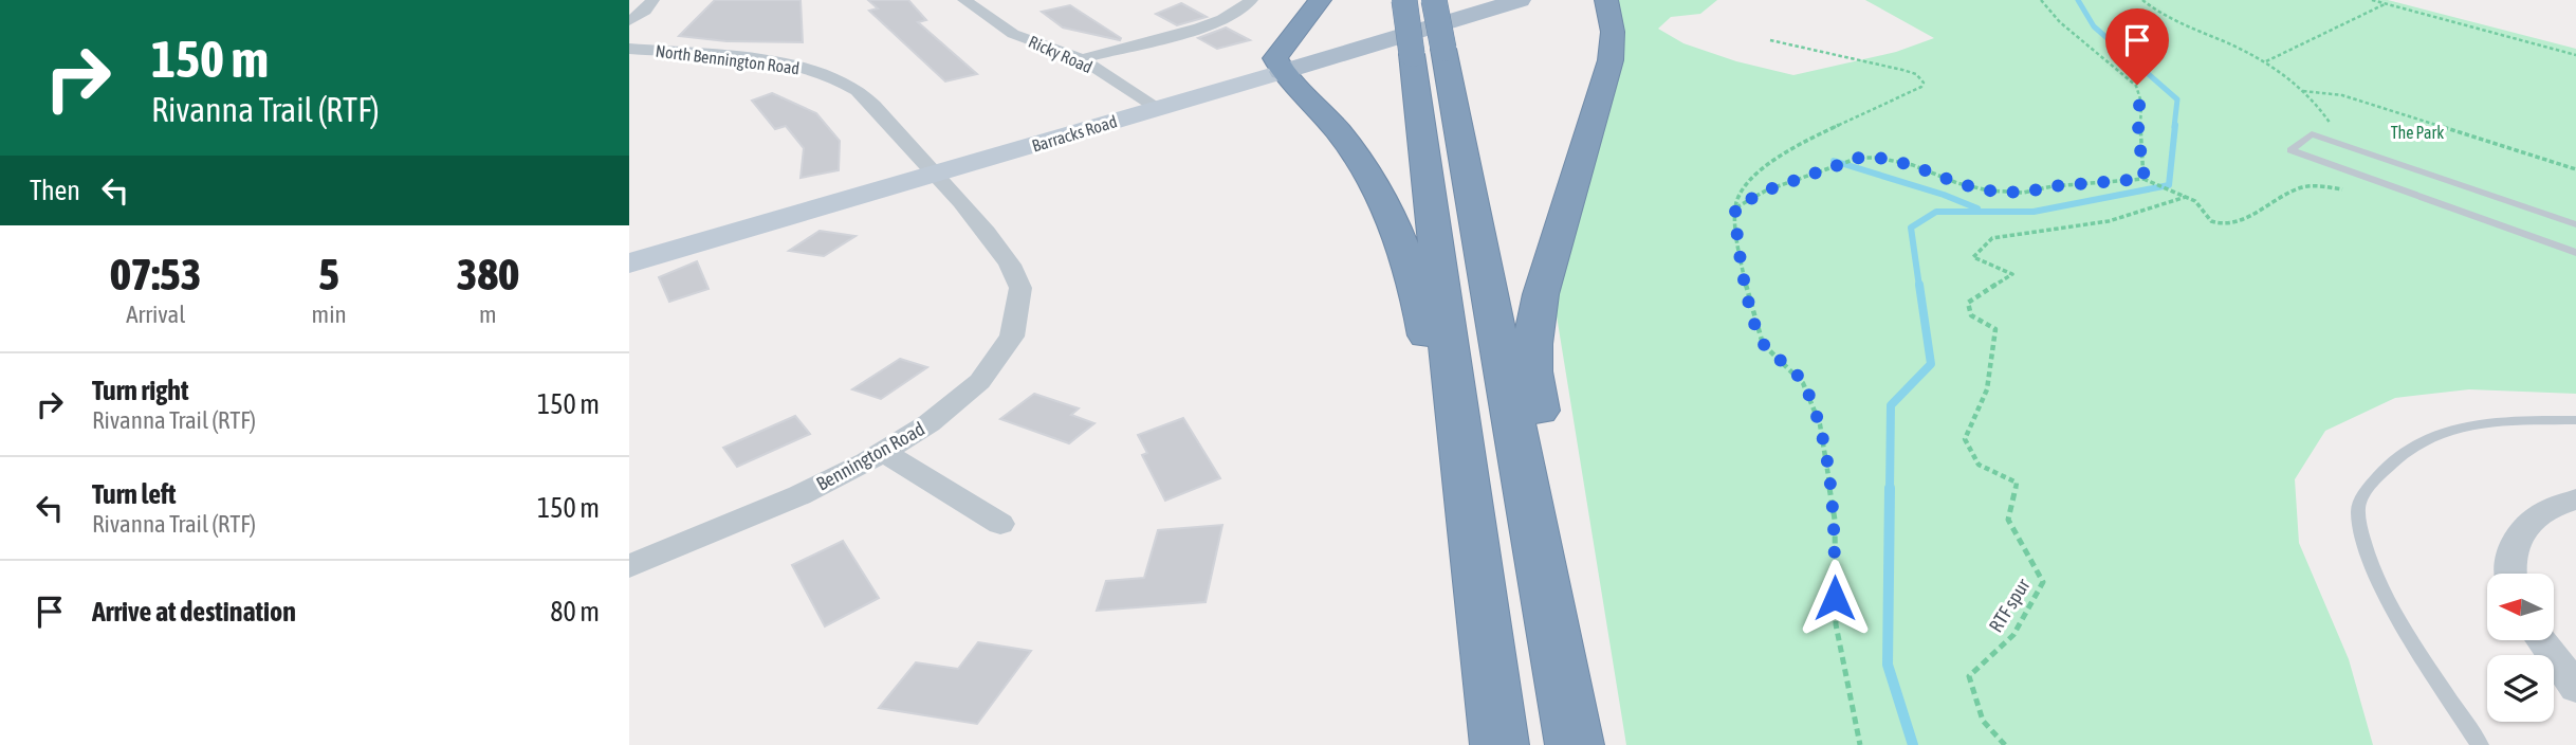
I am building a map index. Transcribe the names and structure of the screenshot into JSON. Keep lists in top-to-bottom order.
{
  "streets": {
    "main road": ["Barracks Road"],
    "street": ["Ricky Road", "North Bennington Road", "Bennington Road"],
    "path": ["RTF spur"]
  },
  "crossings": [
    ["Ricky Road", "Barracks Road"],
    ["North Bennington Road", "Barracks Road"],
    ["North Bennington Road", "Bennington Road"],
    ["Barracks Road", "Bennington Road"]
  ],
  "parks": ["The Park"],
  "north": "left",
  "page": {
    "turn": ["150 m", "Rivanna Trail (RTF)"],
    "then": "Then",
    "eta": [
      "07:53",
      "Arrival",
      "5",
      "min",
      "380",
      "m"
    ],
    "list": [
      {
        "name": "Turn right",
        "note": "Rivanna Trail (RTF)",
        "value": "150 m"
      },
      {
        "name": "Turn left",
        "note": "Rivanna Trail (RTF)",
        "value": "150 m"
      },
      {
        "name": "Arrive at destination",
        "value": "80 m"
      }
    ]
  }
}
